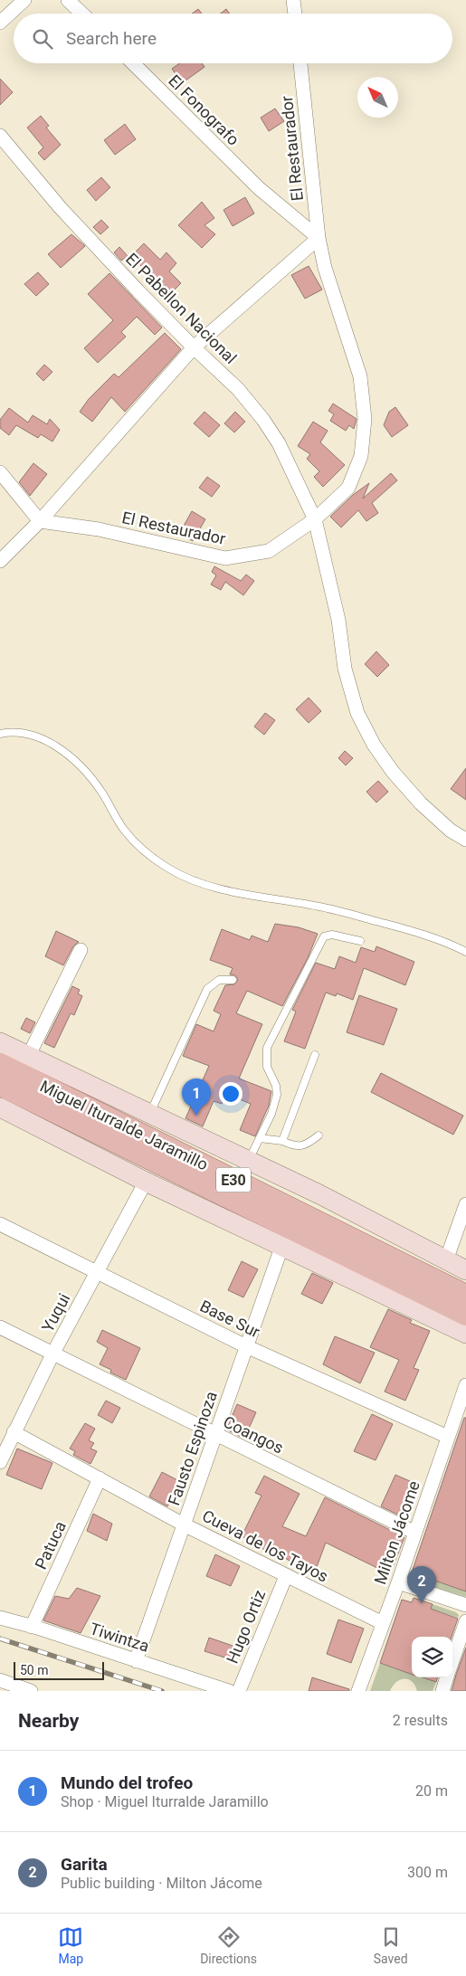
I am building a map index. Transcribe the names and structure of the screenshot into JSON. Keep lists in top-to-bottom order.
{
  "streets": {
    "main road": ["Miguel Iturralde Jaramillo", "E30"],
    "street": [
      "El Fonografo",
      "El Restaurador",
      "El Pabellon Nacional",
      "Yuqui",
      "Base Sur",
      "Coangos",
      "Fausto Espinoza",
      "Milton Jácome",
      "Patuca",
      "Cueva de los Tayos",
      "Hugo Ortiz",
      "Tiwintza"
    ]
  },
  "crossings": [
    ["El Fonografo", "El Restaurador"],
    ["El Restaurador", "El Pabellon Nacional"],
    ["Yuqui", "Base Sur"],
    ["Yuqui", "Coangos"],
    ["Yuqui", "Cueva de los Tayos"],
    ["Base Sur", "Fausto Espinoza"],
    ["Base Sur", "Milton Jácome"],
    ["Coangos", "Fausto Espinoza"],
    ["Coangos", "Milton Jácome"],
    ["Fausto Espinoza", "Cueva de los Tayos"],
    ["Fausto Espinoza", "Tiwintza"],
    ["Milton Jácome", "Cueva de los Tayos"],
    ["Patuca", "Cueva de los Tayos"],
    ["Patuca", "Tiwintza"],
    ["Cueva de los Tayos", "Hugo Ortiz"]
  ],
  "scale_bar": "50 m",
  "north": "top left",
  "page": {
    "search": "Search here",
    "pins": ["1", "2"],
    "scale": "50 m",
    "heading": ["Nearby", "2 results"],
    "list": [
      {
        "mark": "1",
        "name": "Mundo del trofeo",
        "note": "Shop · Miguel Iturralde Jaramillo",
        "value": "20 m"
      },
      {
        "mark": "2",
        "name": "Garita",
        "note": "Public building · Milton Jácome",
        "value": "300 m"
      }
    ],
    "nav": ["Map", "Directions", "Saved"]
  }
}
